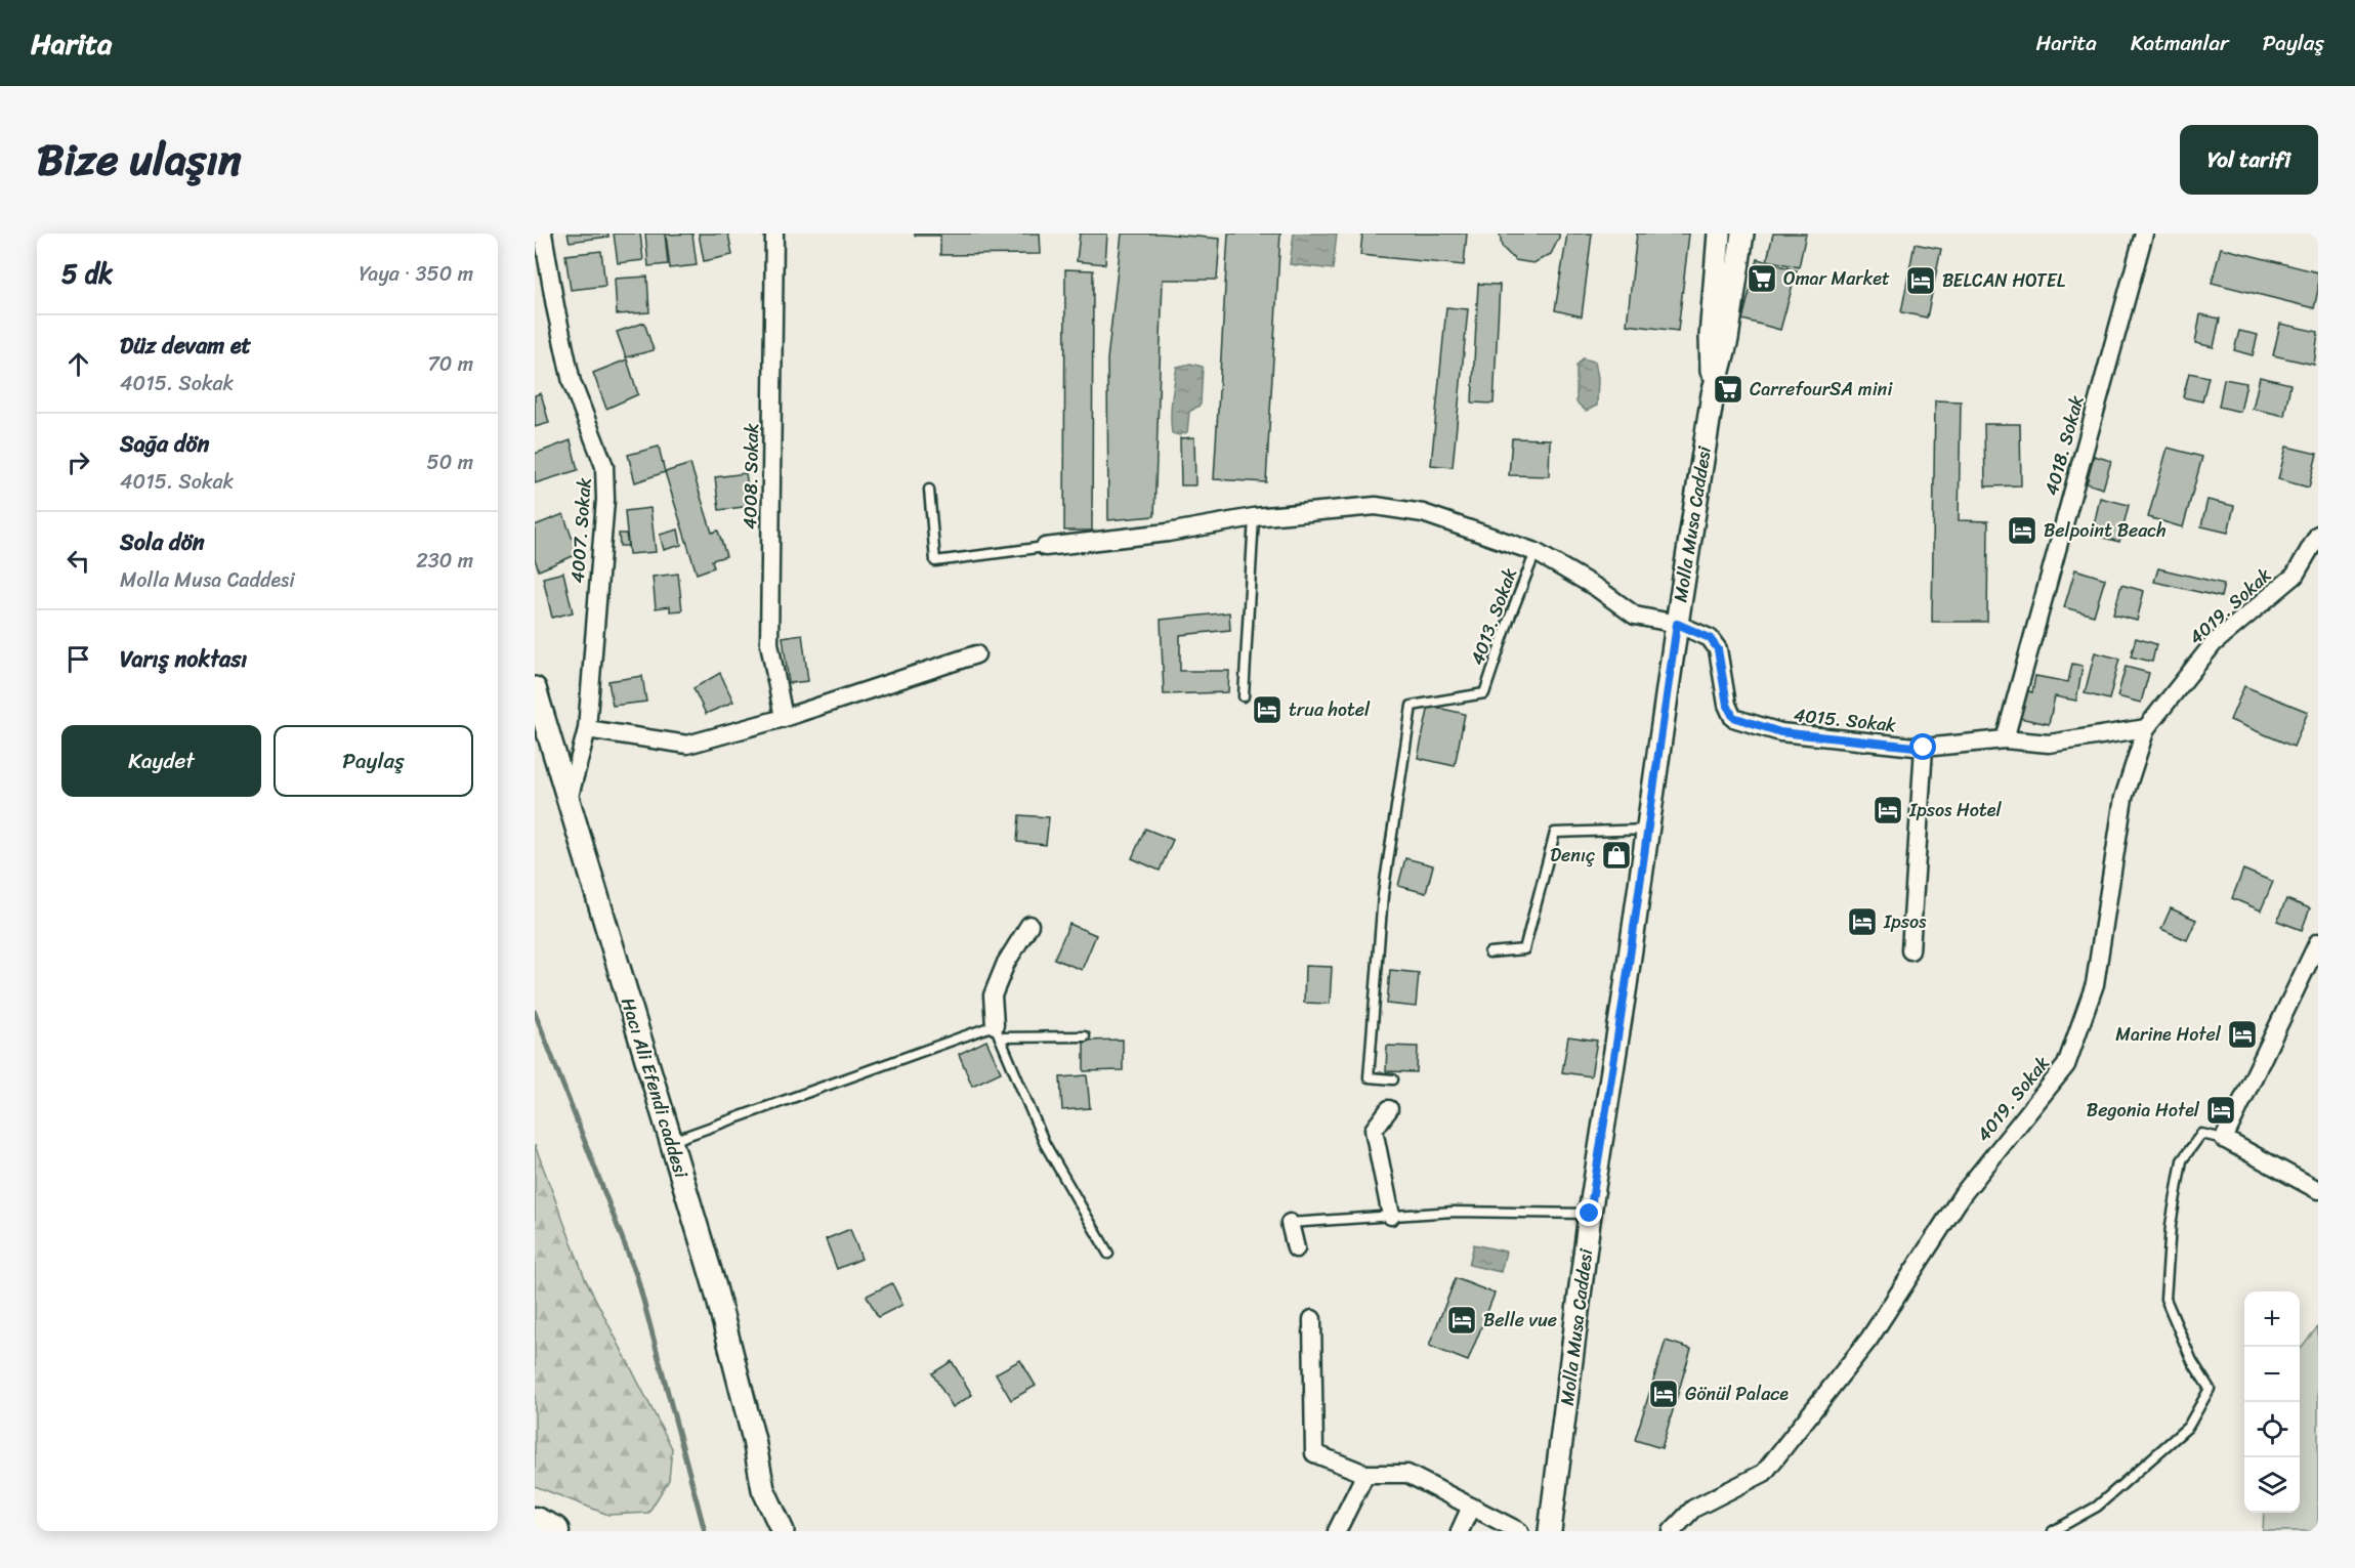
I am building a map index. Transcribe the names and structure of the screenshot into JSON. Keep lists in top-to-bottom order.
{
  "streets": {
    "street": [
      "4018. Sokak",
      "4008. Sokak",
      "Molla Musa Caddesi",
      "4007. Sokak",
      "4019. Sokak",
      "4015. Sokak",
      "Hacı Ali Efendi caddesi"
    ],
    "lane": ["4013. Sokak"]
  },
  "crossings": [
    ["4018. Sokak", "4015. Sokak"],
    ["Molla Musa Caddesi", "4015. Sokak"],
    ["4007. Sokak", "Hacı Ali Efendi caddesi"],
    ["4019. Sokak", "4015. Sokak"]
  ],
  "places": {
    "supermarket": ["Omar Market", "CarrefourSA mini"],
    "hotel": [
      "BELCAN HOTEL",
      "Belpoint Beach",
      "trua hotel",
      "Ipsos Hotel",
      "Ipsos",
      "Marine Hotel",
      "Begonia Hotel",
      "Belle vue",
      "Gönül Palace"
    ],
    "shop": ["Denıç"]
  },
  "page": {
    "header": "Harita",
    "nav": ["Harita", "Katmanlar", "Paylaş"],
    "title": "Bize ulaşın",
    "buttons": [
      "Yol tarifi",
      ["Kaydet", "Paylaş"]
    ],
    "heading": ["5 dk", "Yaya · 350 m"],
    "list": [
      ["Düz devam et", "4015. Sokak", "70 m"],
      ["Sağa dön", "4015. Sokak", "50 m"],
      ["Sola dön", "Molla Musa Caddesi", "230 m"],
      "Varış noktası"
    ],
    "map_buttons": ["+", "−"]
  }
}
